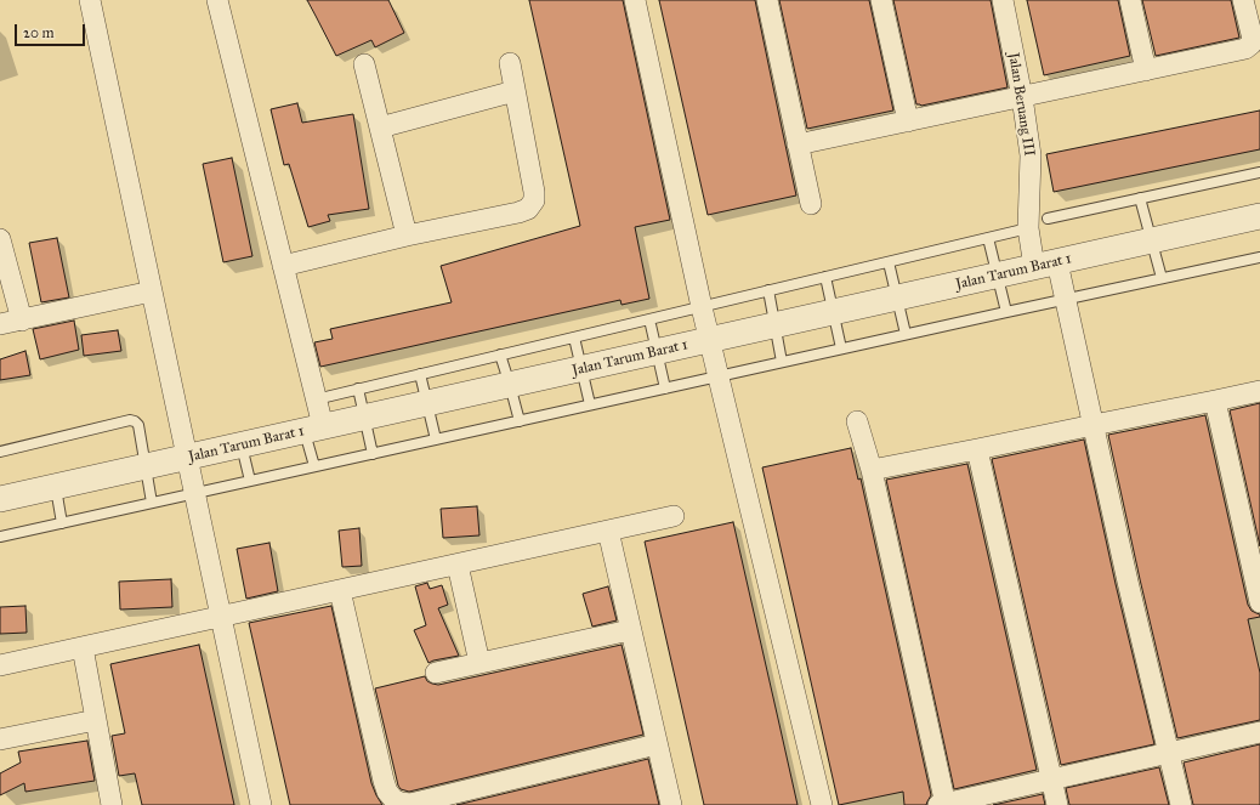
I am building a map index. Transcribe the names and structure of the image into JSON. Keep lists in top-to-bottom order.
{
  "streets": {
    "street": ["Jalan Beruang III", "Jalan Tarum Barat 1"]
  },
  "crossings": [
    ["Jalan Beruang III", "Jalan Tarum Barat 1"]
  ],
  "scale_bar": "20 m"
}
